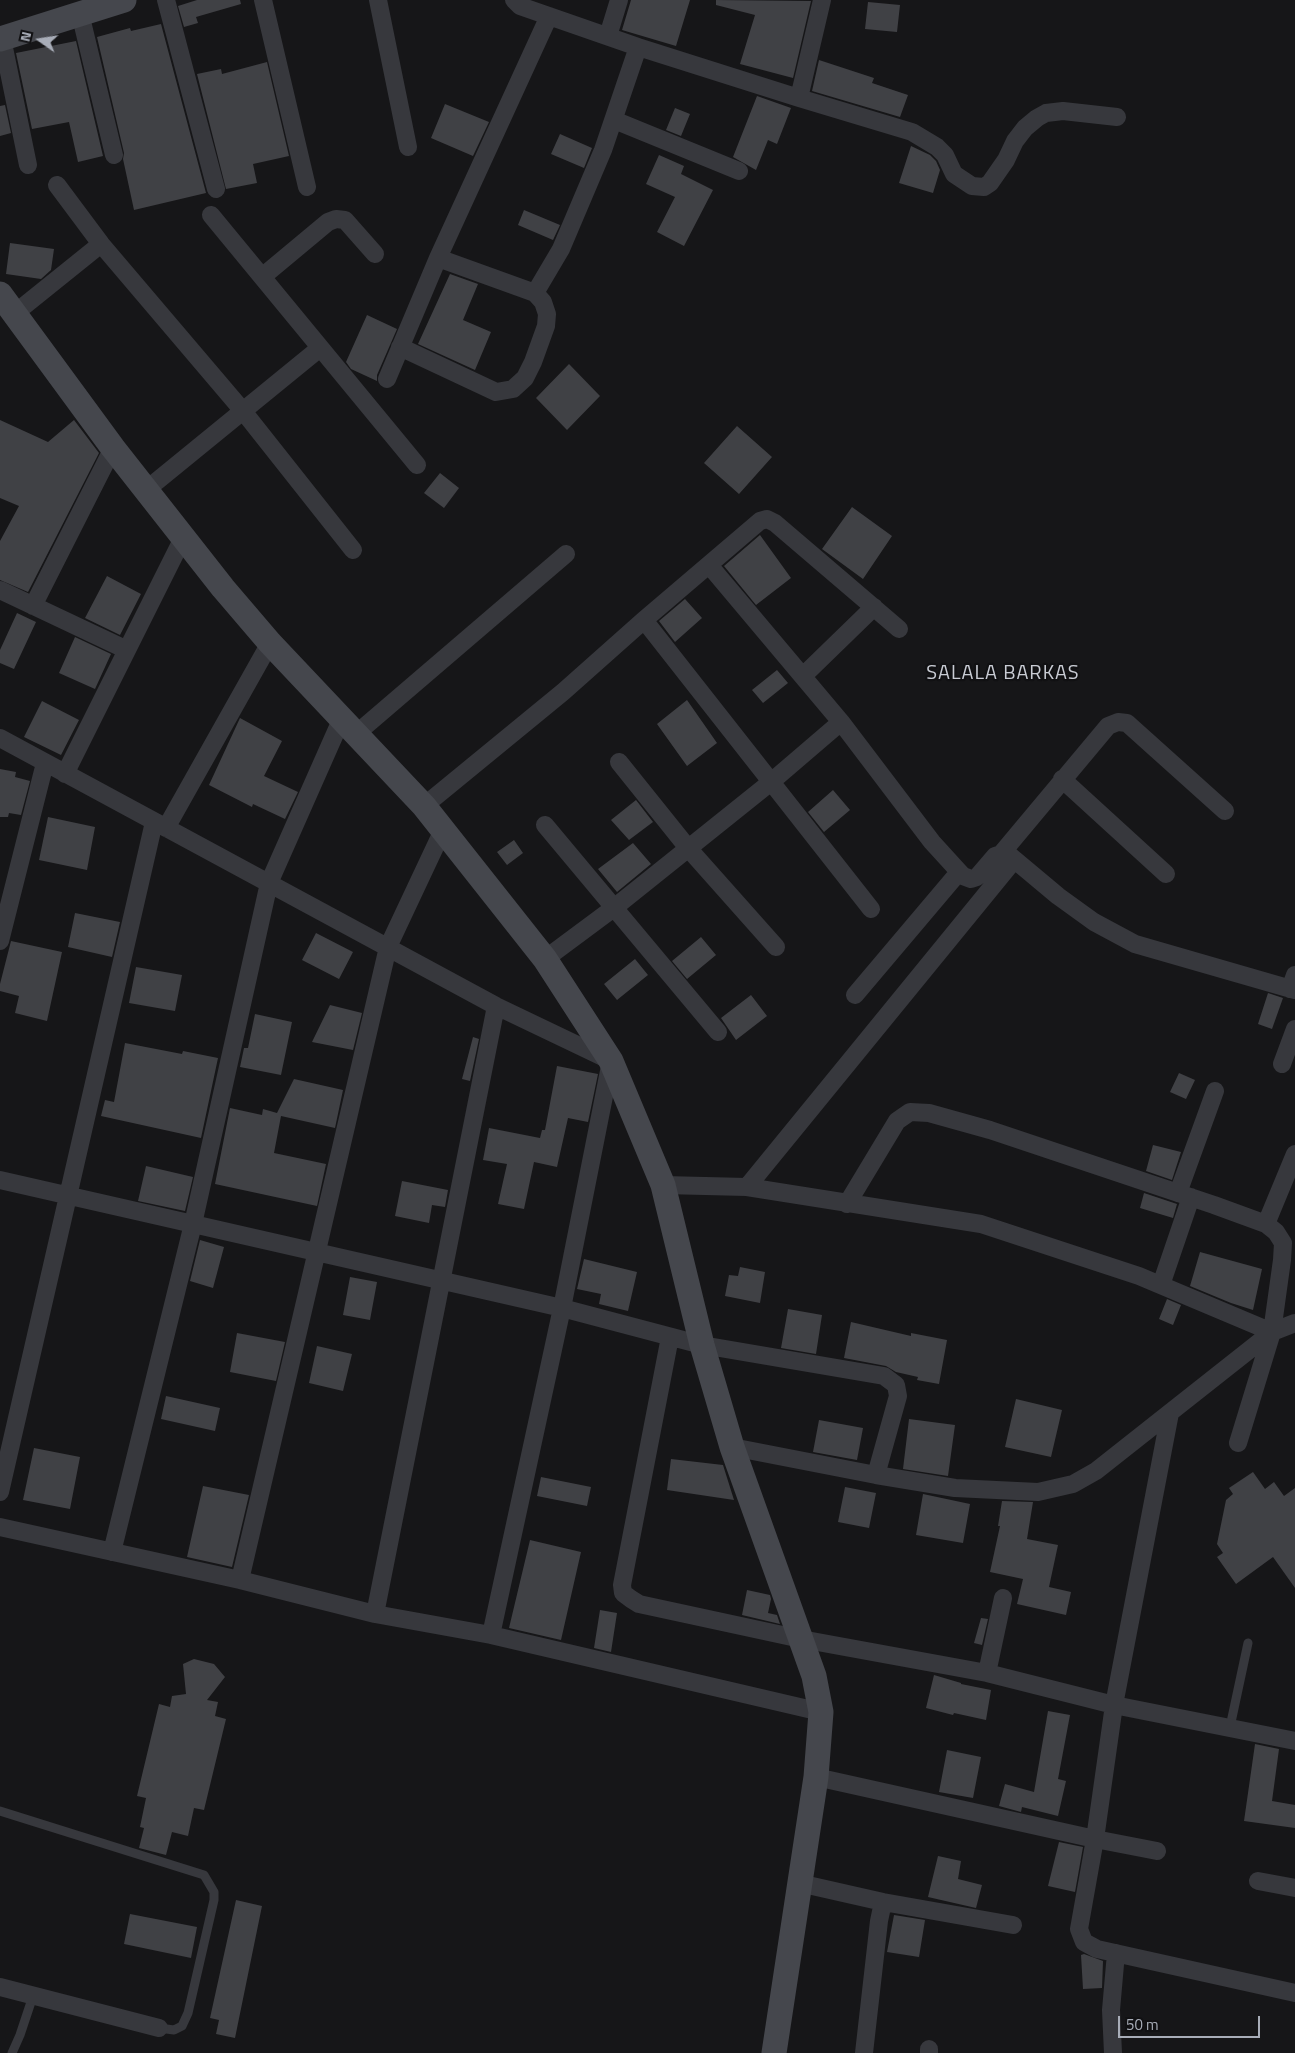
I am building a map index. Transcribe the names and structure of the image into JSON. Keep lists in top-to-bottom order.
{
  "districts": ["SALALA BARKAS"],
  "scale_bar": "50 m",
  "north": "left"
}
